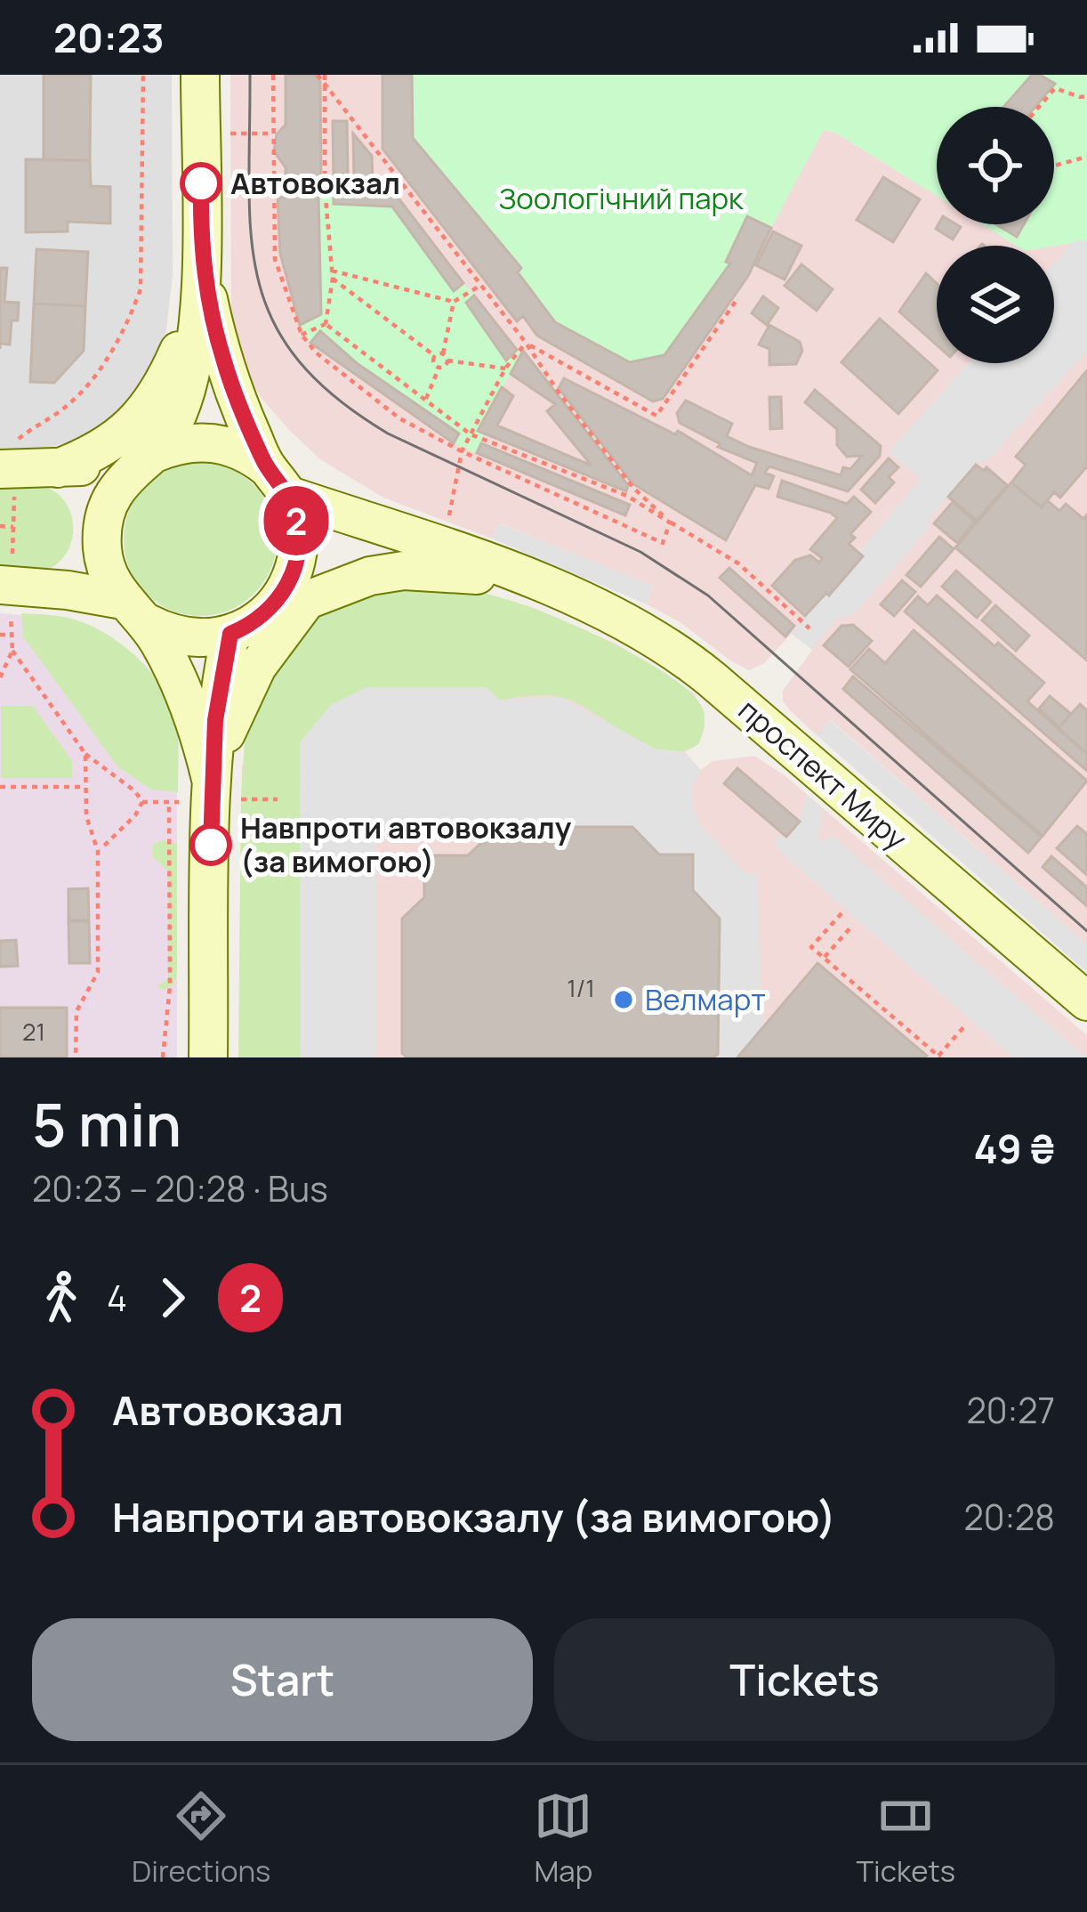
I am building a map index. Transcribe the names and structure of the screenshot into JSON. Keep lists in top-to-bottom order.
{
  "streets": {
    "main road": ["проспект Миру"]
  },
  "parks": ["Зоологічний парк"],
  "places": ["Автовокзал", "Навпроти автовокзалу (за вимогою)", "Велмарт"],
  "lines": ["bus line 2"],
  "house_numbers": ["1/1", "21"],
  "page": {
    "status": "20:23",
    "on_map": "2",
    "heading": ["5 min", "20:23 – 20:28 · Bus", "49 ₴"],
    "legs": ["4", "2"],
    "list": [
      {
        "name": "Автовокзал",
        "value": "20:27"
      },
      {
        "name": "Навпроти автовокзалу (за вимогою)",
        "value": "20:28"
      }
    ],
    "buttons": ["Start", "Tickets"],
    "tabs": ["Directions", "Map", "Tickets"]
  }
}
